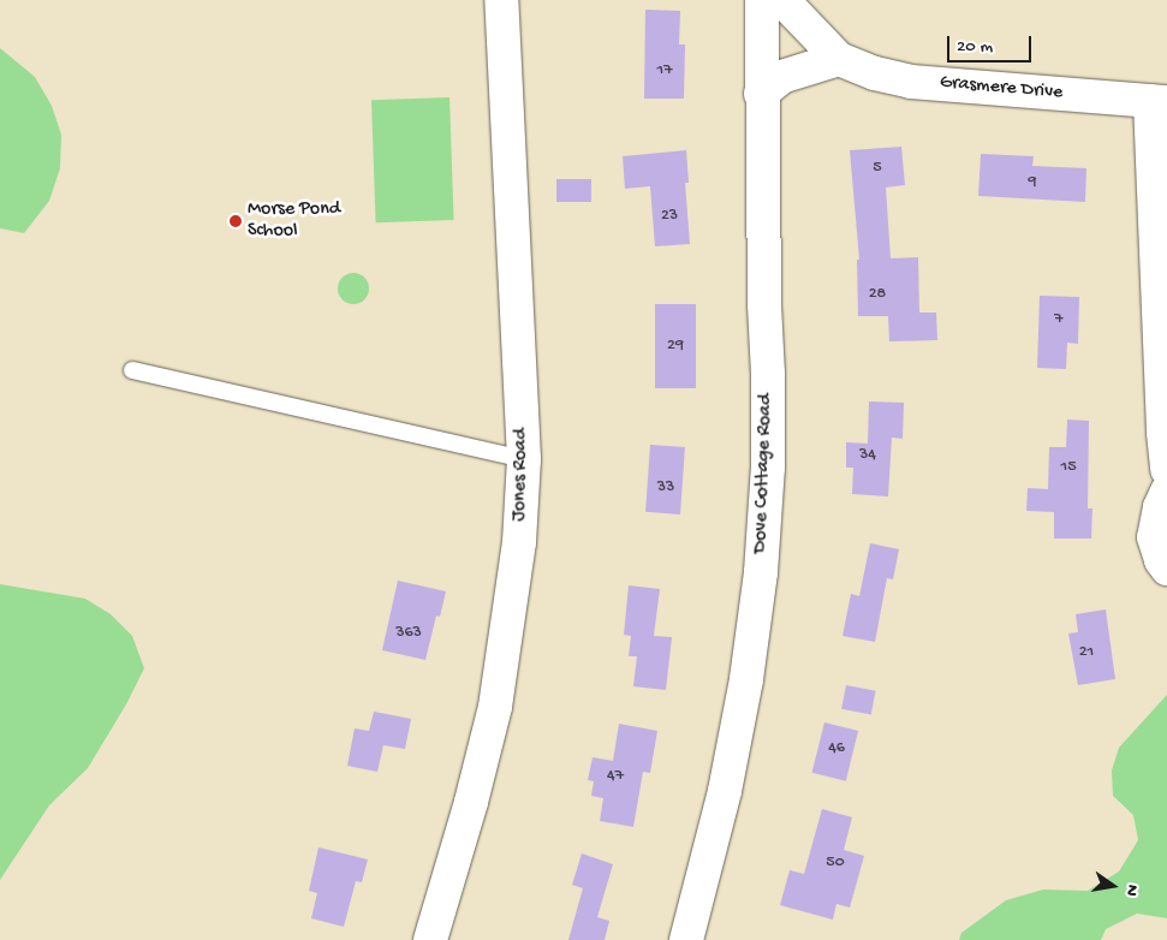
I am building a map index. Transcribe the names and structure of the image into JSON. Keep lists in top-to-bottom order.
{
  "streets": {
    "street": ["Grasmere Drive", "Dove Cottage Road", "Jones Road"]
  },
  "places": ["Morse Pond School"],
  "house_numbers": [
    "17",
    "5",
    "9",
    "23",
    "28",
    "7",
    "29",
    "34",
    "15",
    "33",
    "363",
    "21",
    "46",
    "47",
    "50"
  ],
  "scale_bar": "20 m",
  "north": "right"
}
